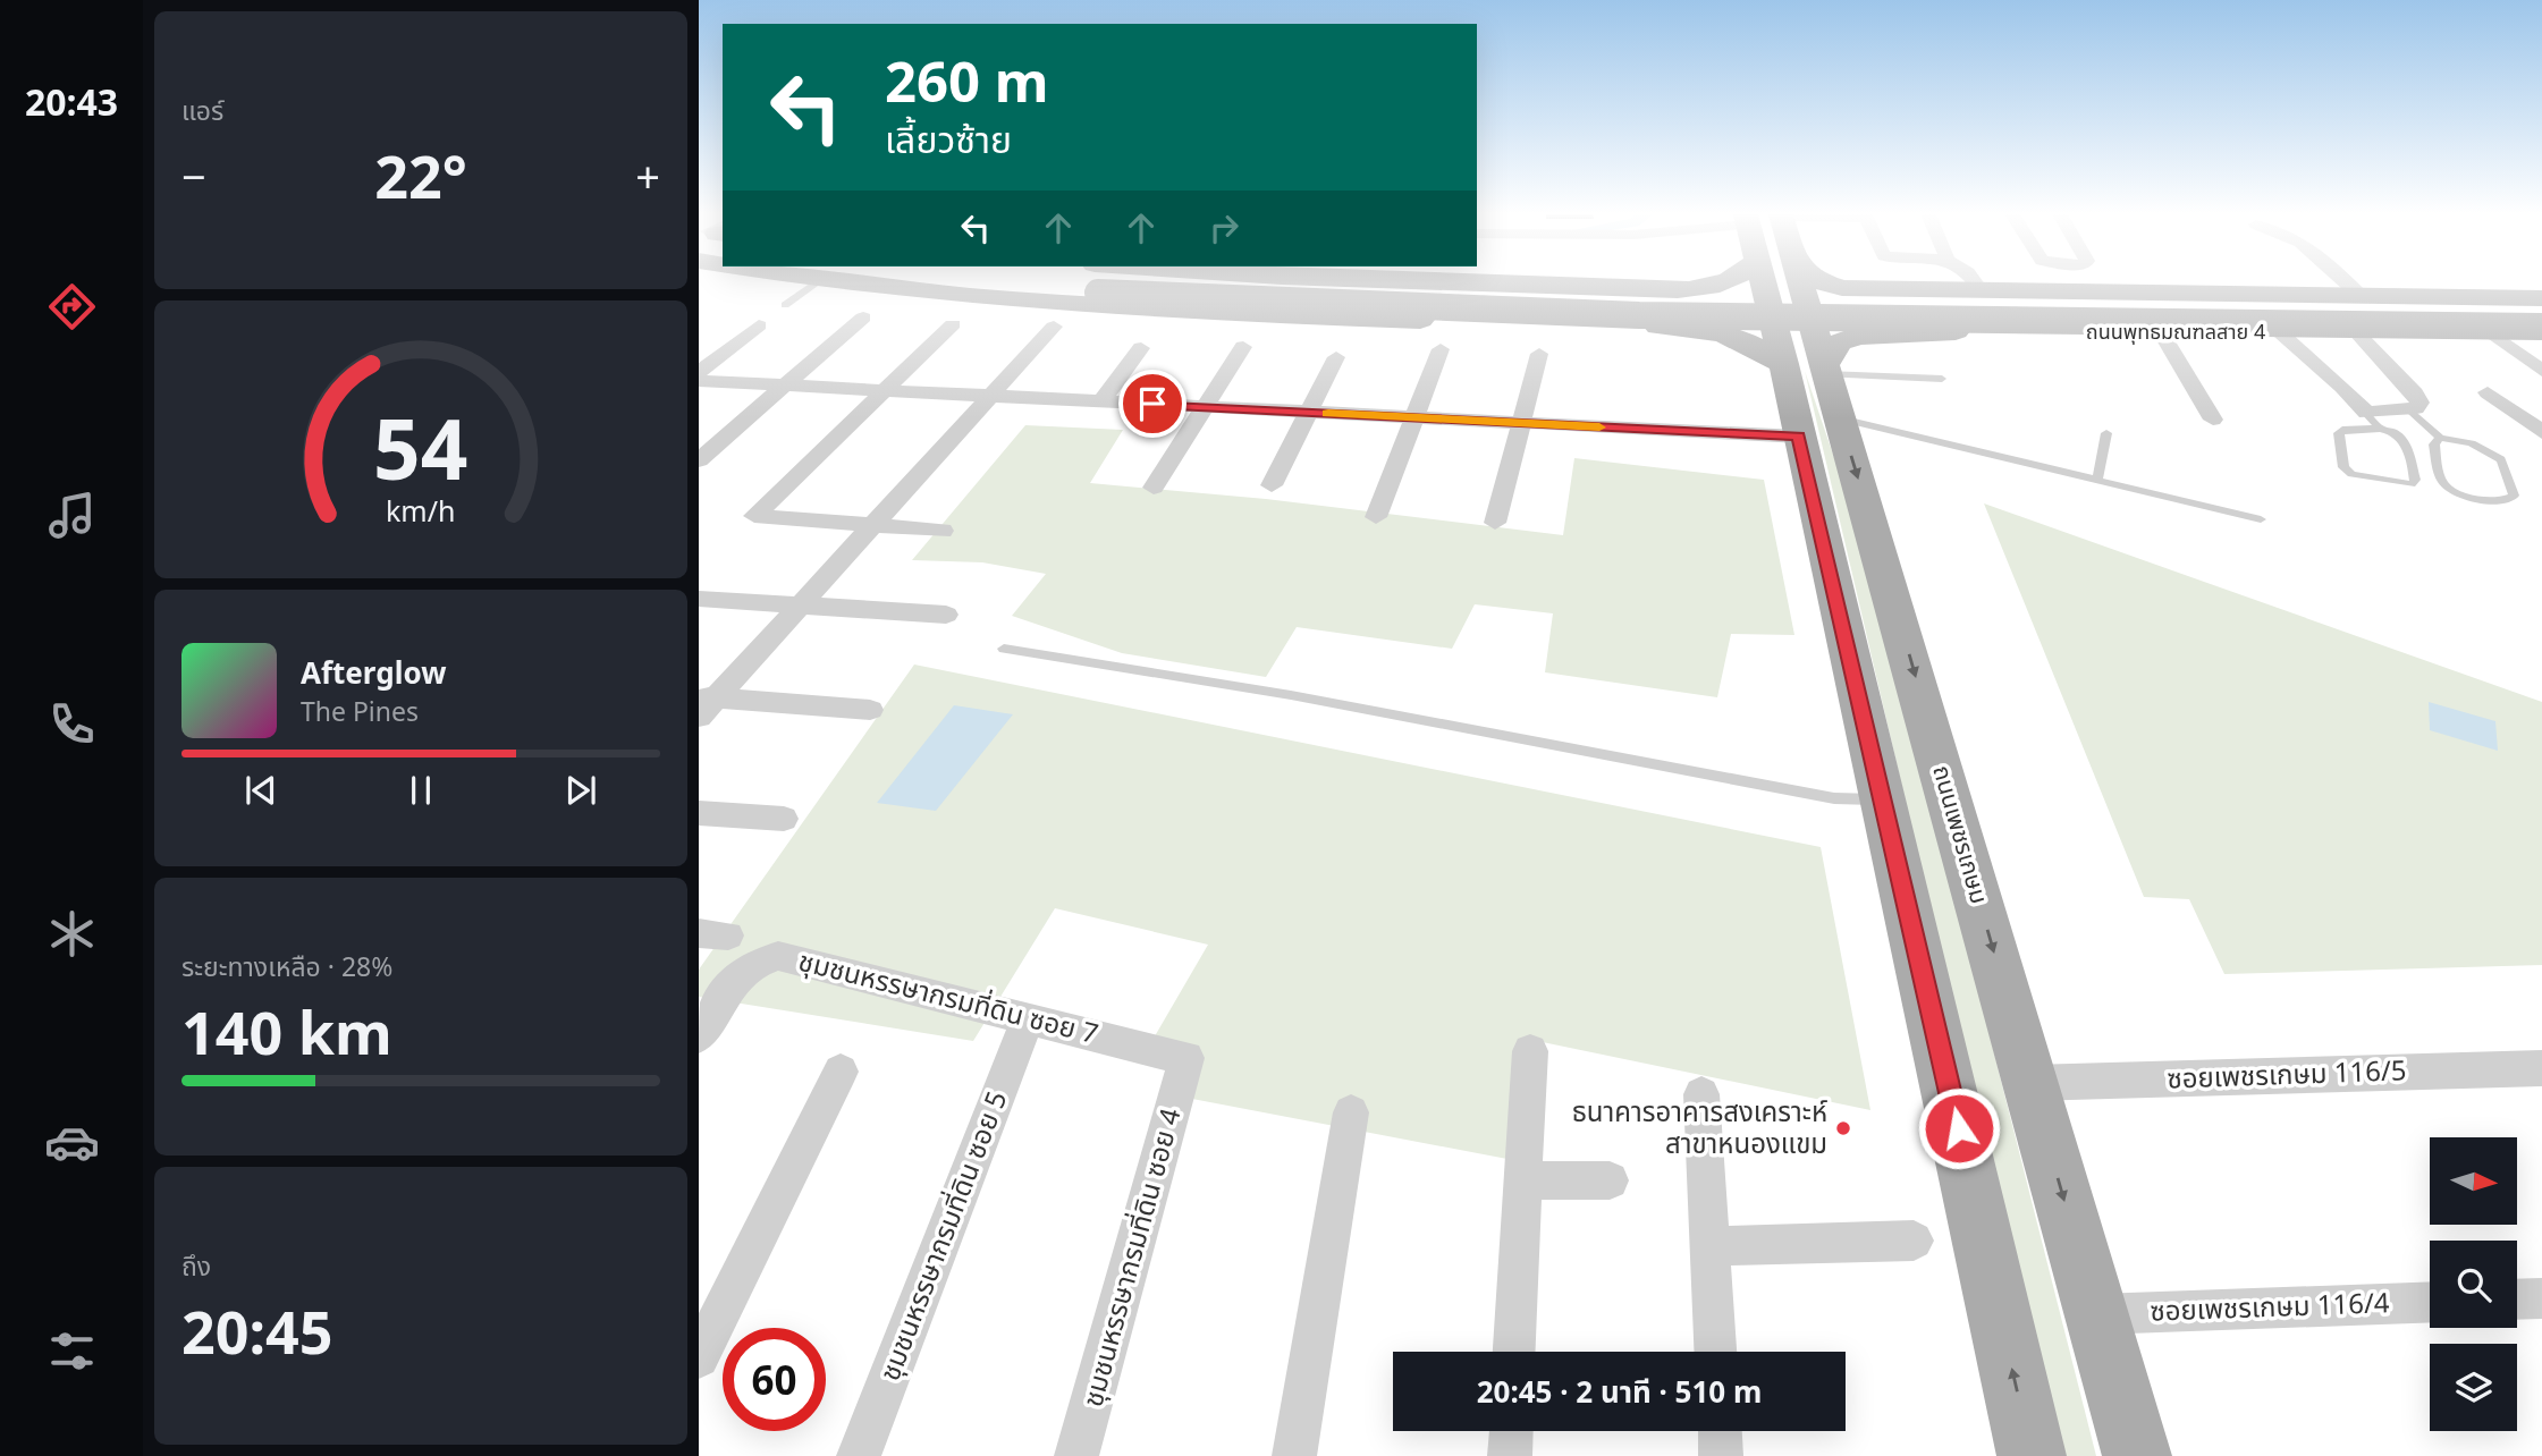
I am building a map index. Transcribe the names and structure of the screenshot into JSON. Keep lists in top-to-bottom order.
{
  "streets": {
    "main road": ["ถนนพุทธมณฑลสาย 4", "ถนนเพชรเกษม"],
    "street": [
      "ชุมชนหรรษากรมที่ดิน ซอย 7",
      "ซอยเพชรเกษม 116/5",
      "ชุมชนหรรษากรมที่ดิน ซอย 5",
      "ชุมชนหรรษากรมที่ดิน ซอย 4",
      "ซอยเพชรเกษม 116/4"
    ]
  },
  "crossings": [
    ["ถนนพุทธมณฑลสาย 4", "ถนนเพชรเกษม"],
    ["ถนนเพชรเกษม", "ซอยเพชรเกษม 116/5"],
    ["ถนนเพชรเกษม", "ซอยเพชรเกษม 116/4"],
    ["ชุมชนหรรษากรมที่ดิน ซอย 7", "ชุมชนหรรษากรมที่ดิน ซอย 5"],
    ["ชุมชนหรรษากรมที่ดิน ซอย 7", "ชุมชนหรรษากรมที่ดิน ซอย 4"]
  ],
  "places": ["ธนาคารอาคารสงเคราะห์ สาขาหนองแขม"],
  "north": "right",
  "page": {
    "tabs": "20:43",
    "tile": [
      "แอร์",
      ["ระยะทางเหลือ · 28%", "140 km"],
      ["ถึง", "20:45"]
    ],
    "turn": ["260 m", "เลี้ยวซ้าย"],
    "heat": ["−", "22°", "+"],
    "song": ["Afterglow", "The Pines"],
    "limit": "60",
    "trip": "20:45 · 2 นาที · 510 m",
    "gauge": ["54", "km/h"]
  }
}
